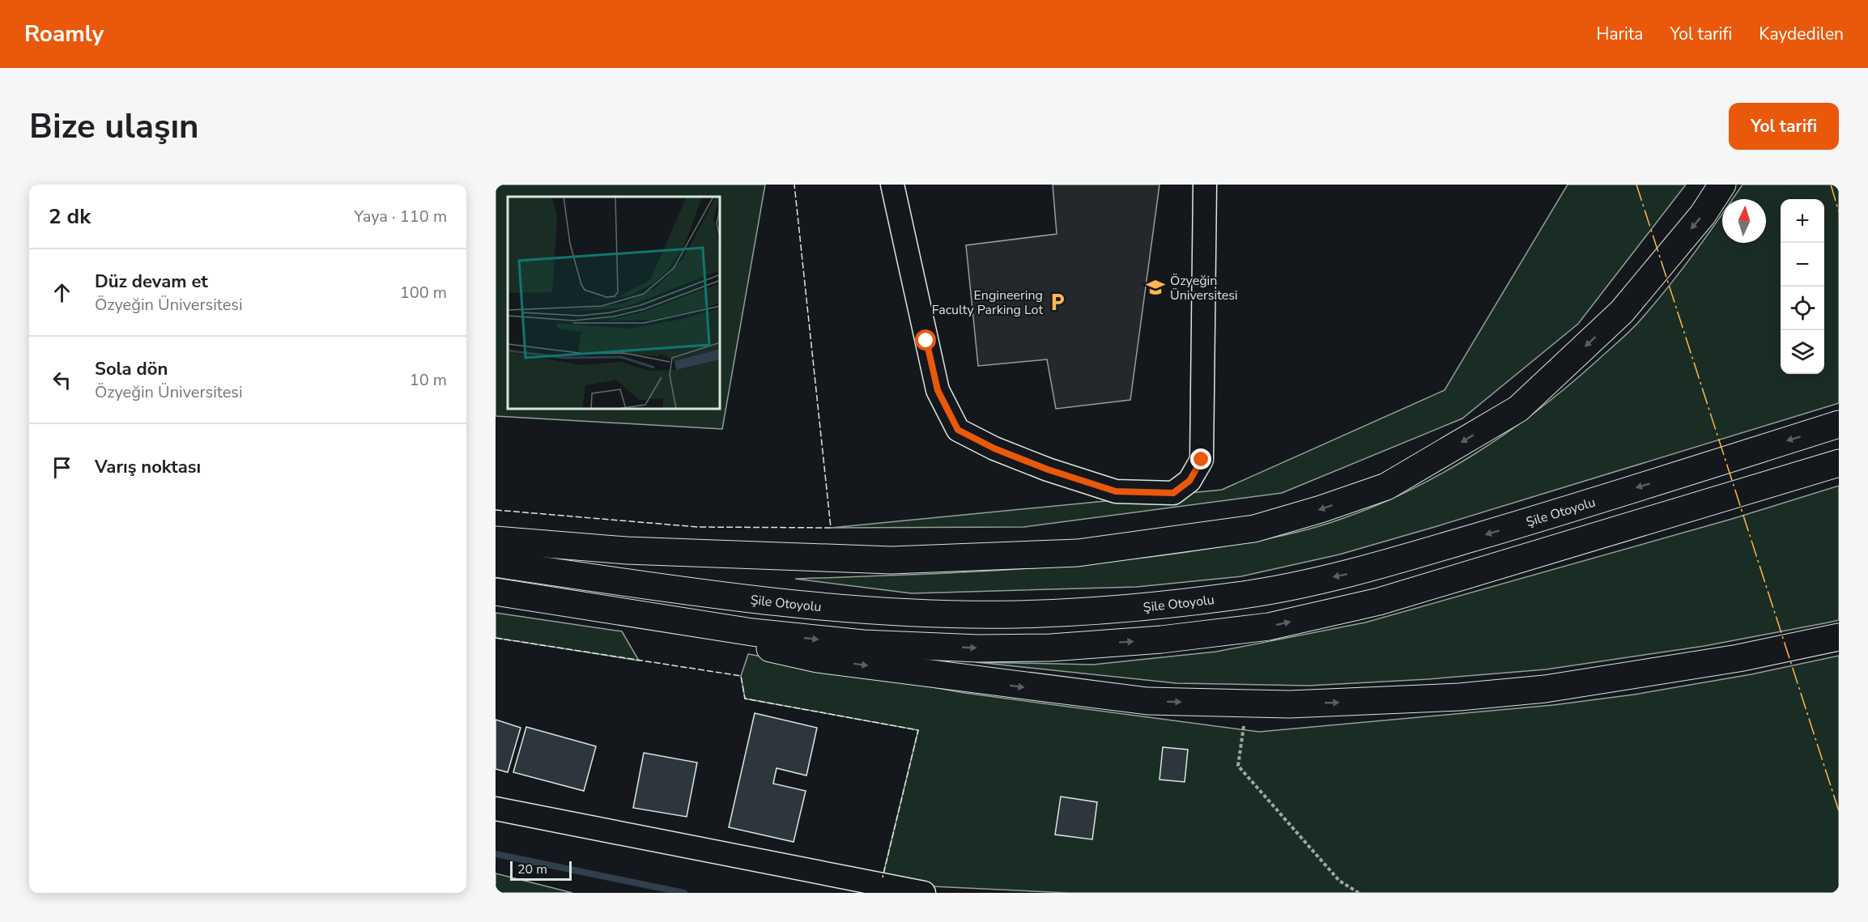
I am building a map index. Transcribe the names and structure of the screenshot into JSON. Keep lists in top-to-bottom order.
{
  "streets": {
    "highway": ["Şile Otoyolu"]
  },
  "places": {
    "school or university": ["Özyeğin Üniversitesi"],
    "parking": ["Engineering Faculty Parking Lot"]
  },
  "scale_bar": "20 m",
  "north": "top",
  "page": {
    "header": "Roamly",
    "nav": ["Harita", "Yol tarifi", "Kaydedilen"],
    "buttons": "Yol tarifi",
    "title": "Bize ulaşın",
    "heading": ["2 dk", "Yaya · 110 m"],
    "map_buttons": ["+", "−"],
    "list": [
      ["Düz devam et", "Özyeğin Üniversitesi", "100 m"],
      ["Sola dön", "Özyeğin Üniversitesi", "10 m"],
      "Varış noktası"
    ],
    "scale": "20 m"
  }
}
